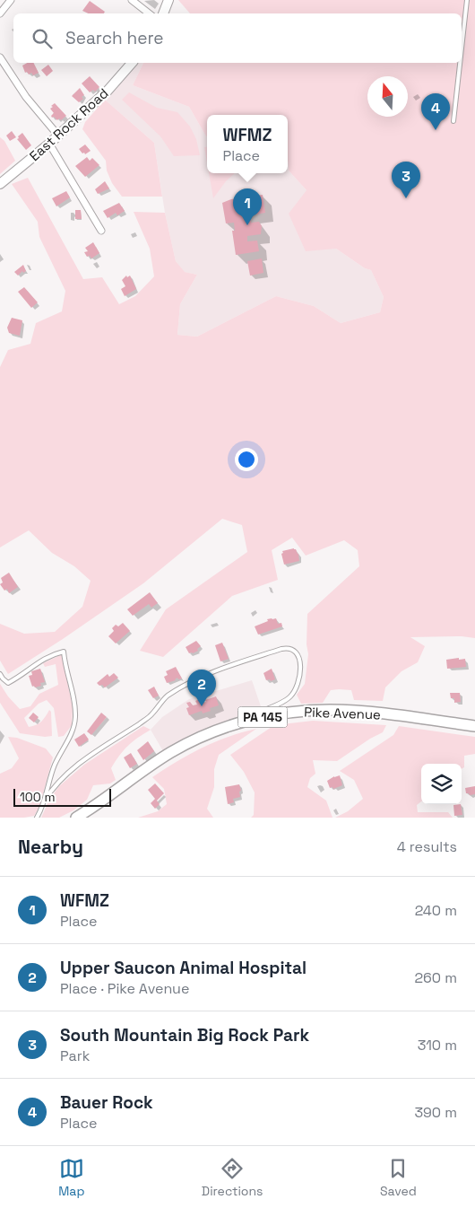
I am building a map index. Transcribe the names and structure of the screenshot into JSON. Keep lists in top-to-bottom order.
{
  "streets": {
    "main road": ["Pike Avenue", "PA 145"],
    "street": ["East Rock Road"]
  },
  "scale_bar": "100 m",
  "north": "top",
  "page": {
    "search": "Search here",
    "pins": [
      "4",
      "3",
      "1",
      "2"
    ],
    "popup": ["WFMZ", "Place"],
    "scale": "100 m",
    "heading": ["Nearby", "4 results"],
    "list": [
      {
        "mark": "1",
        "name": "WFMZ",
        "note": "Place",
        "value": "240 m"
      },
      {
        "mark": "2",
        "name": "Upper Saucon Animal Hospital",
        "note": "Place · Pike Avenue",
        "value": "260 m"
      },
      {
        "mark": "3",
        "name": "South Mountain Big Rock Park",
        "note": "Park",
        "value": "310 m"
      },
      {
        "mark": "4",
        "name": "Bauer Rock",
        "note": "Place",
        "value": "390 m"
      }
    ],
    "nav": ["Map", "Directions", "Saved"]
  }
}
